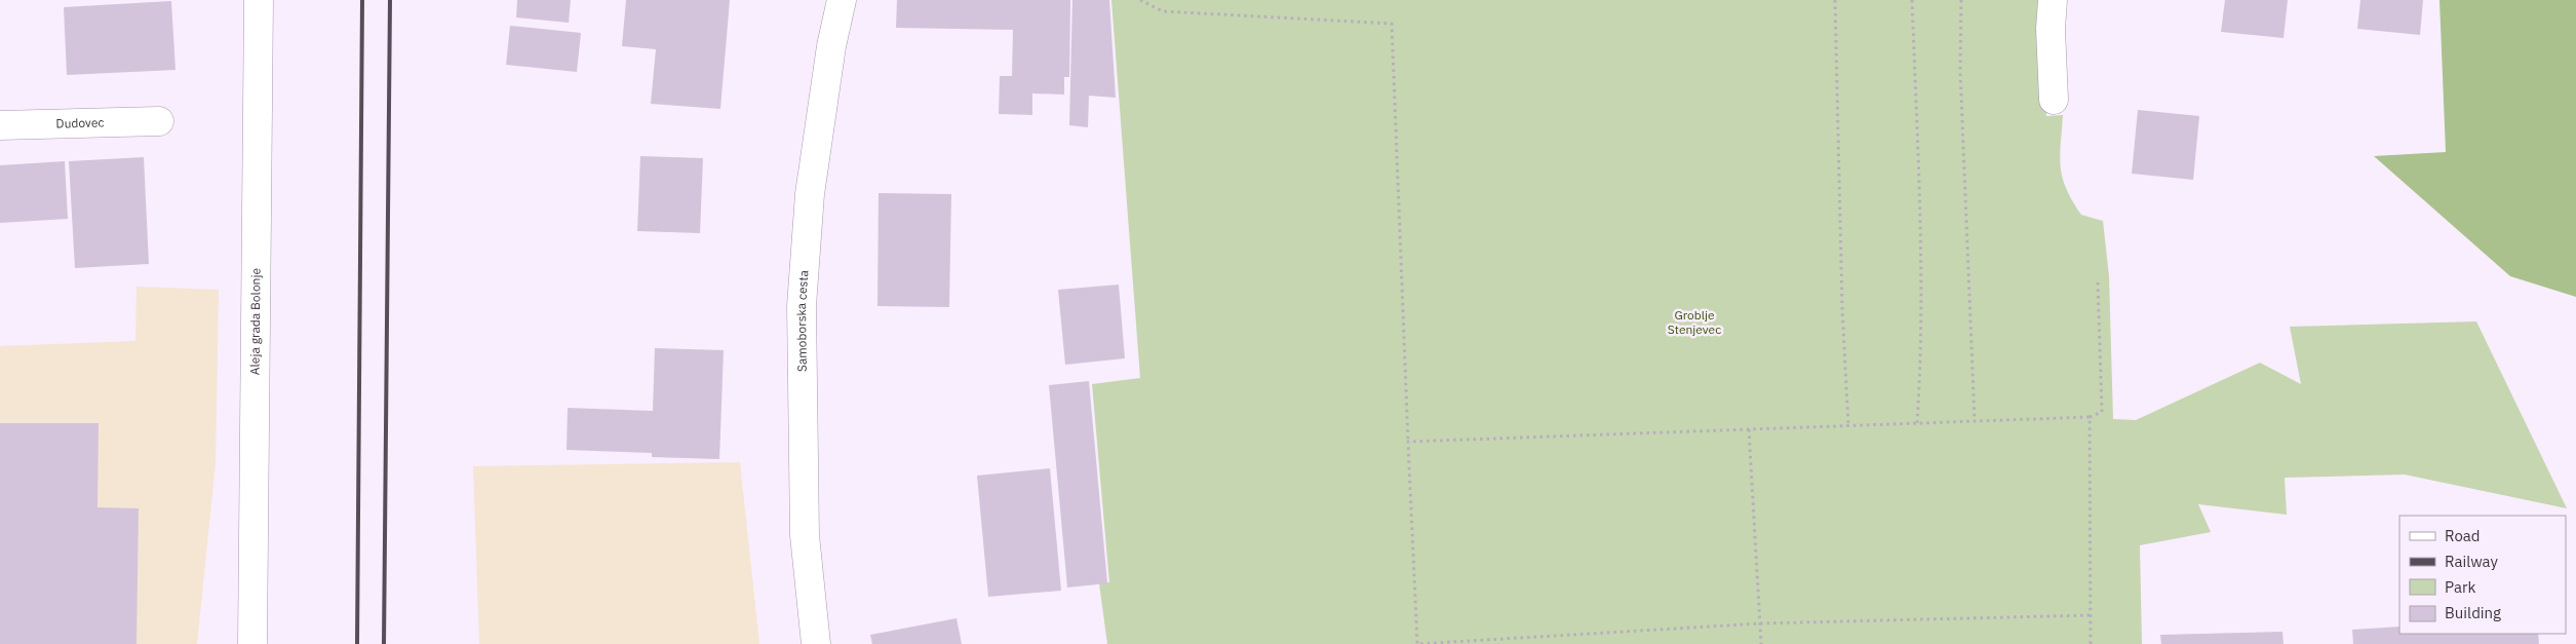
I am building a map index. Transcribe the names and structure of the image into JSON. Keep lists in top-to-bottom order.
{
  "streets": {
    "street": ["Dudovec", "Samoborska cesta", "Aleja grada Bolonje"]
  },
  "parks": ["Groblje Stenjevec"],
  "legend": [
    "Road",
    "Railway",
    "Park",
    "Building"
  ]
}
